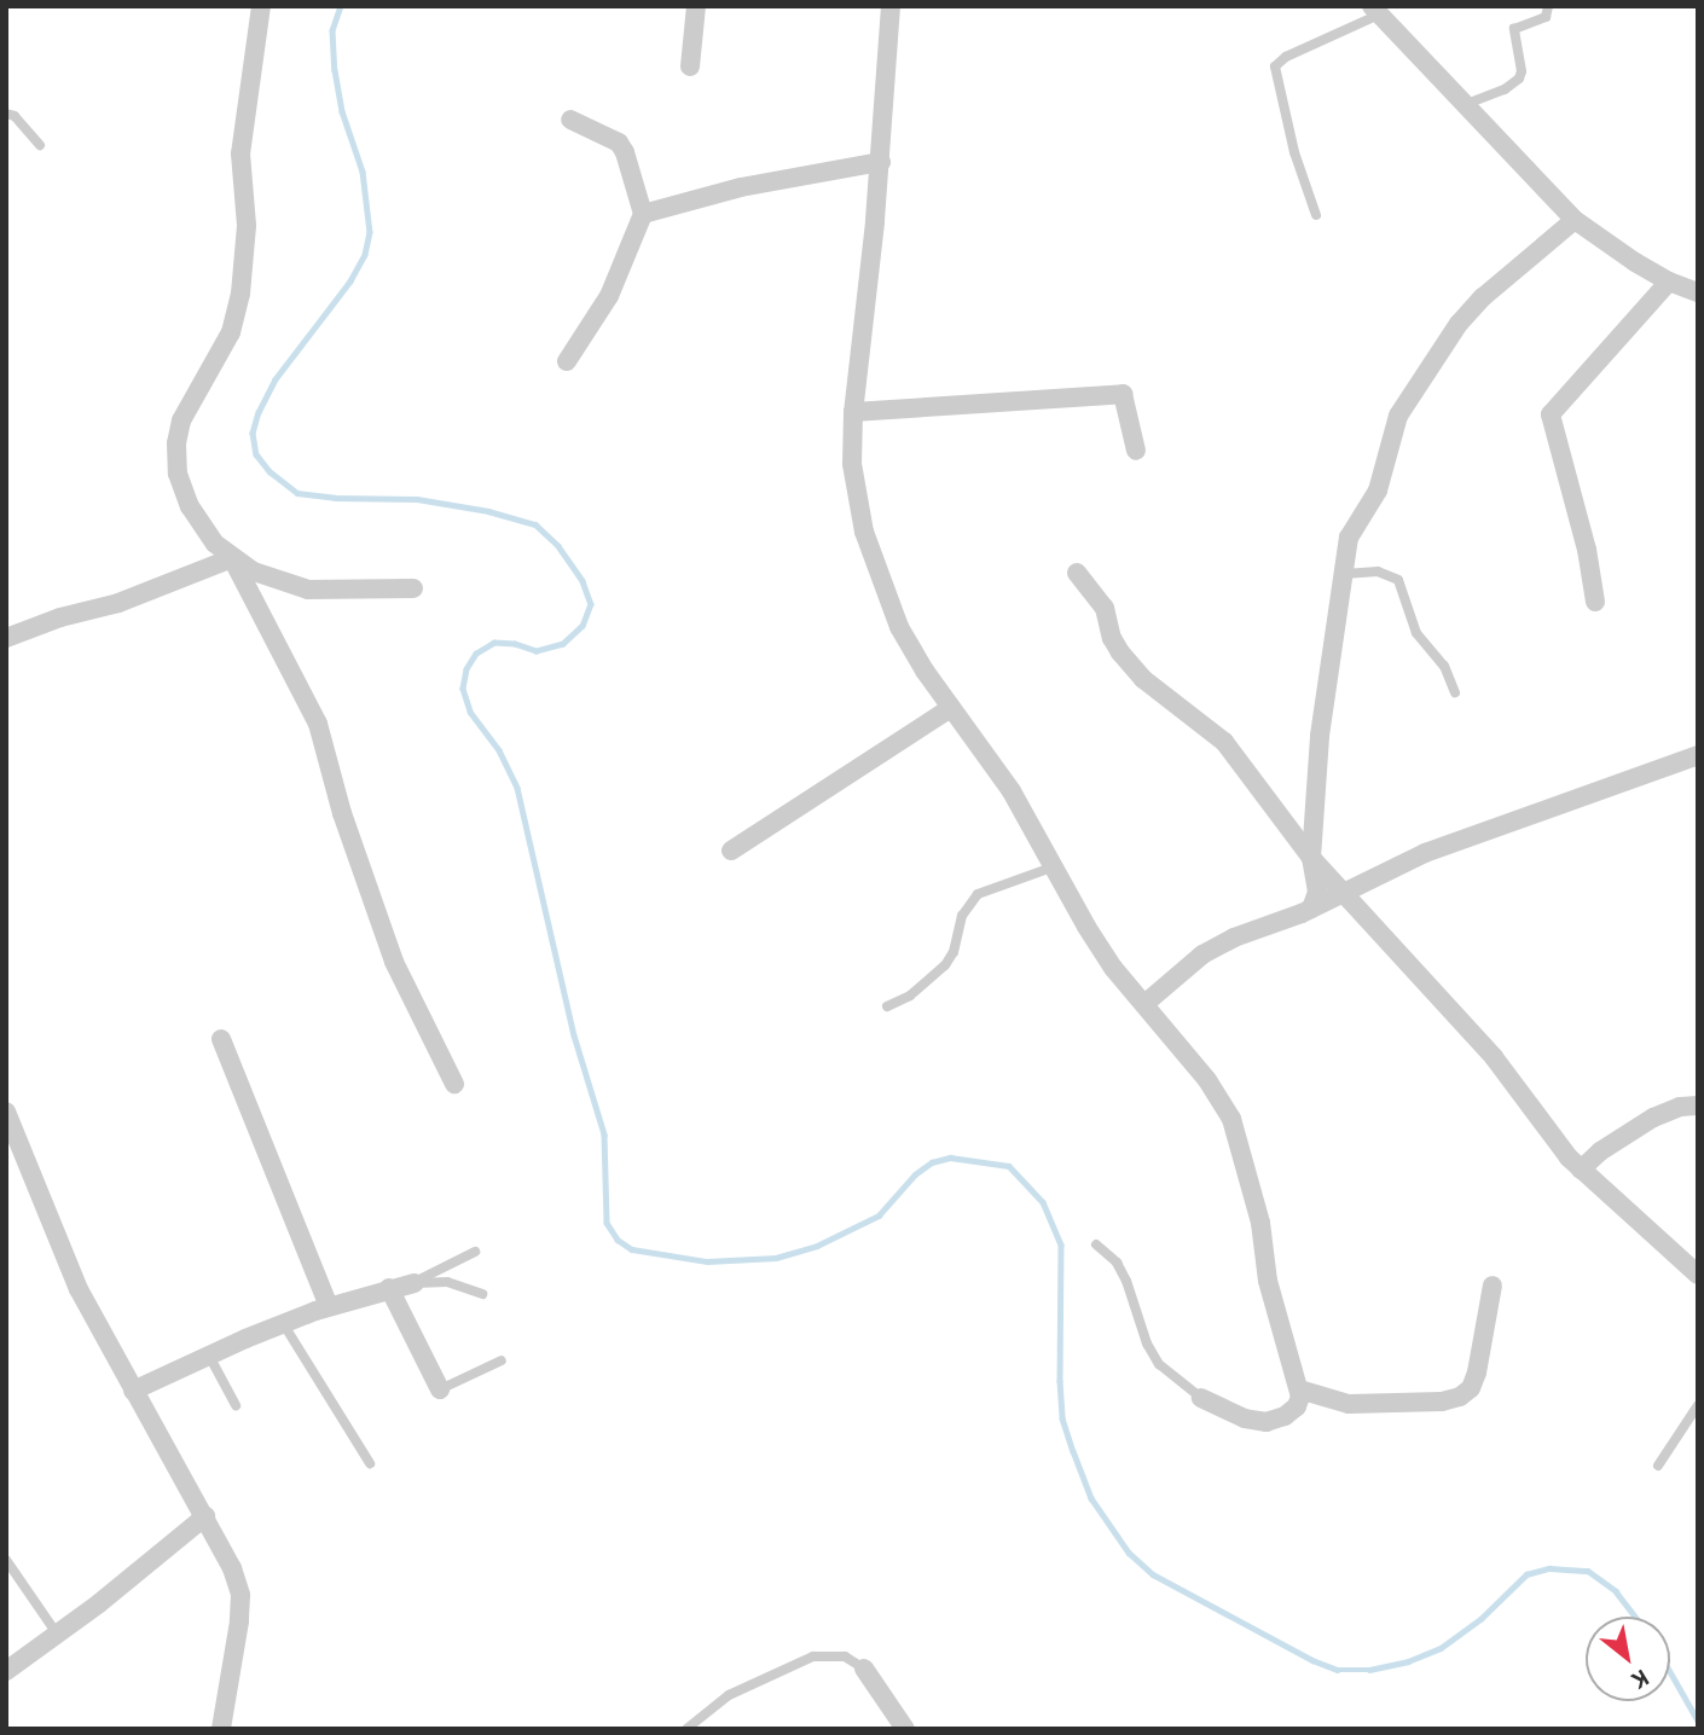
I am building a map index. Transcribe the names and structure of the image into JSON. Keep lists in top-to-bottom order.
{
  "north": "bottom right"
}
